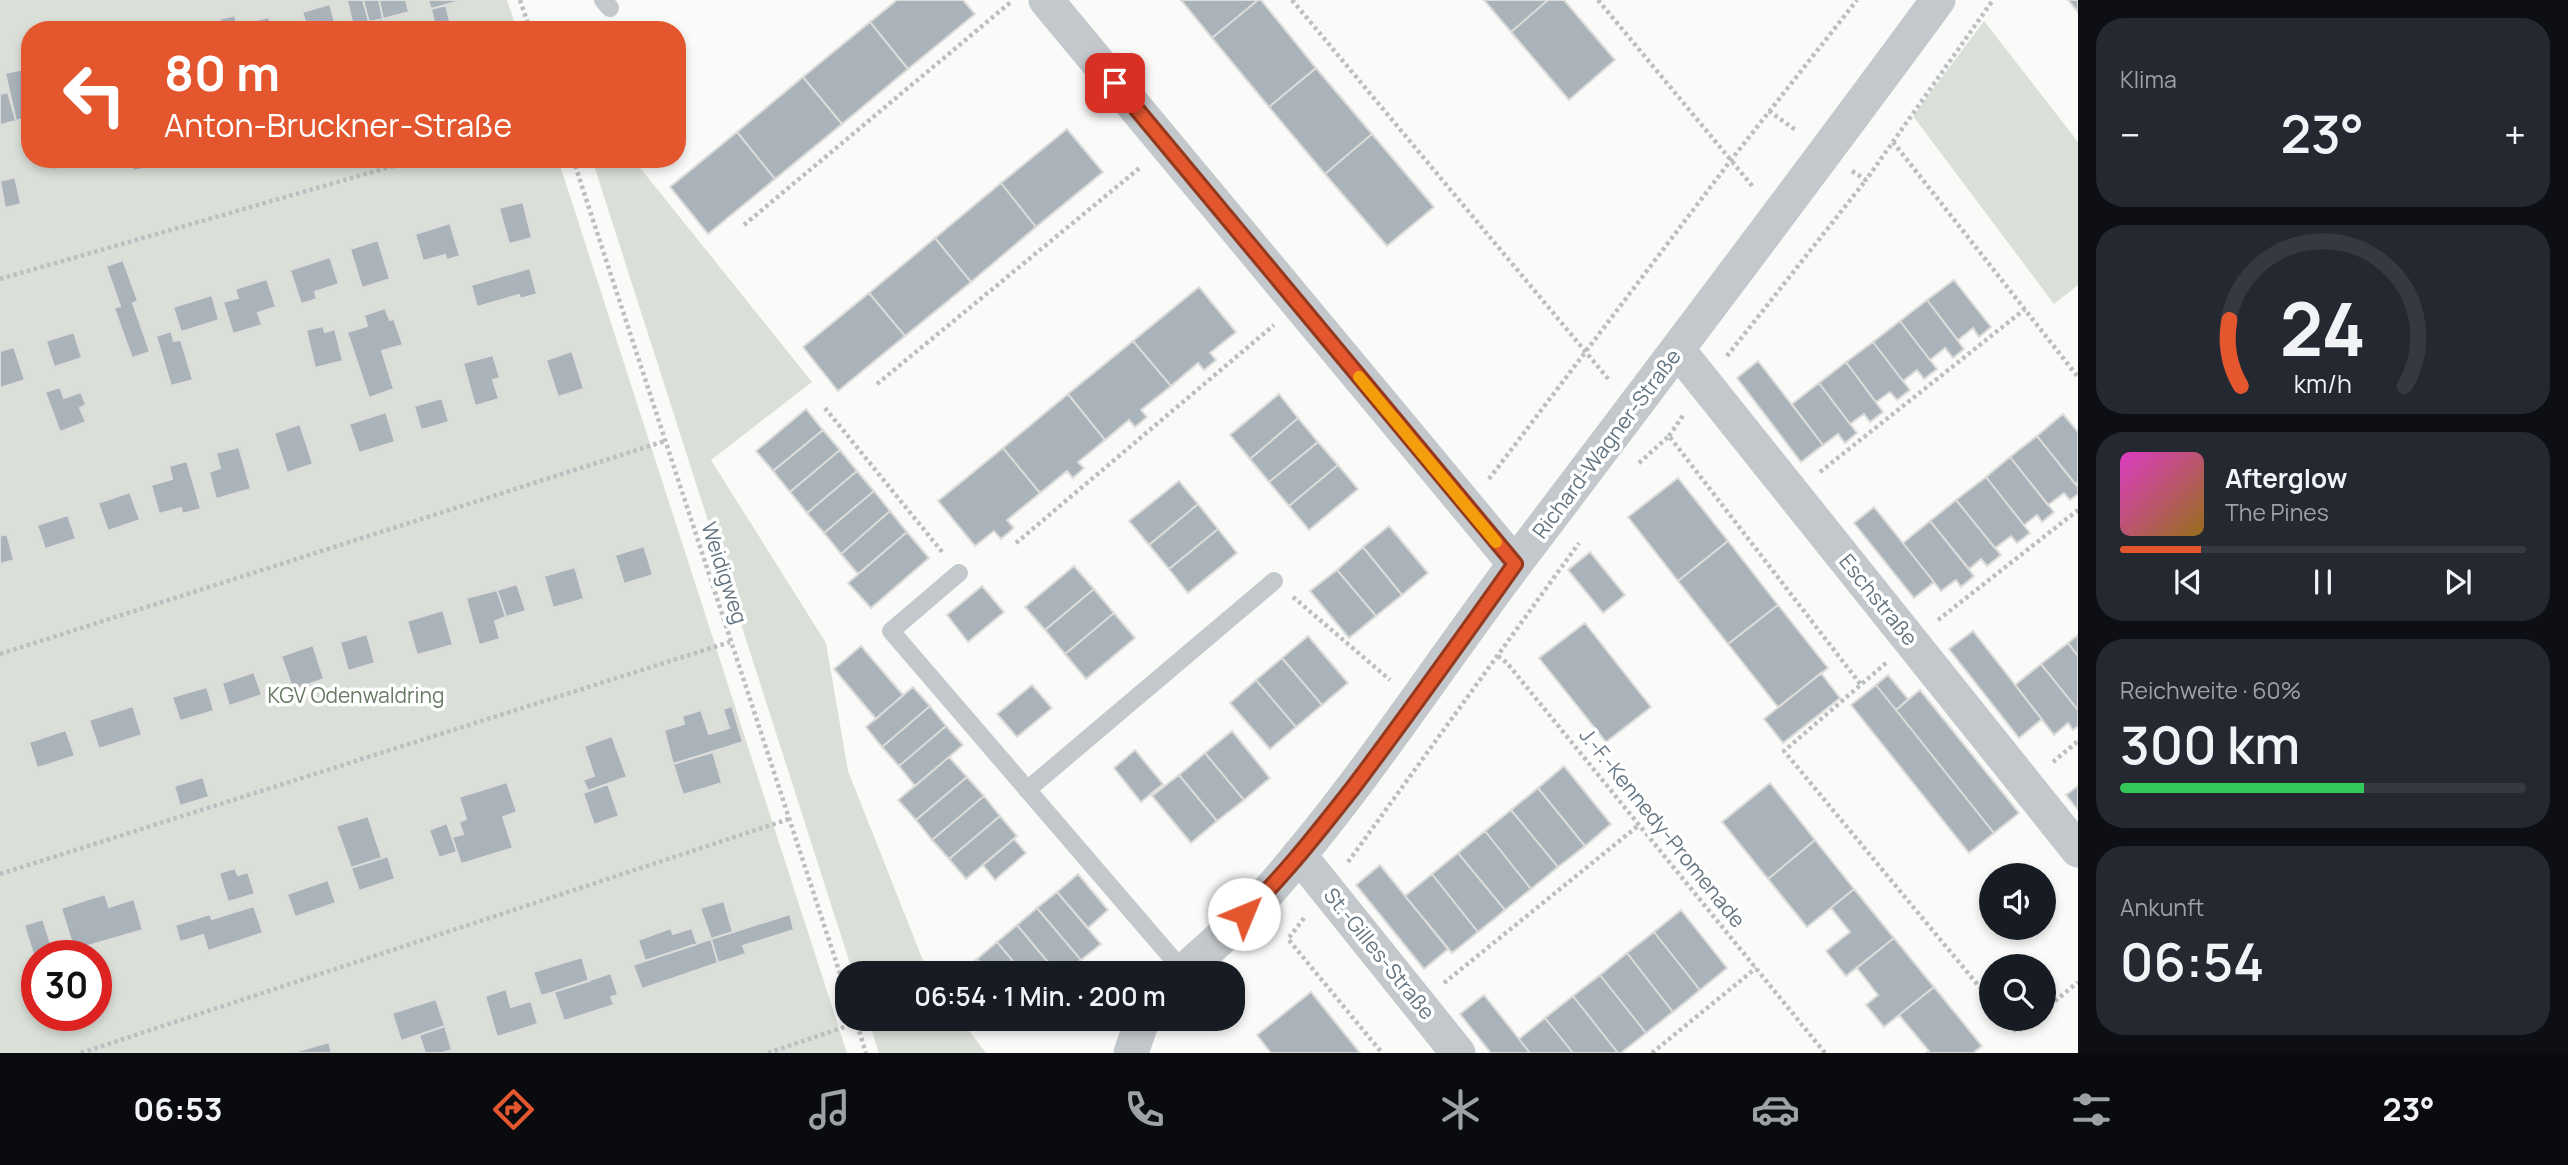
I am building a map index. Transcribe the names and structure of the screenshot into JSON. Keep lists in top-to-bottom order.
{
  "streets": {
    "street": ["Richard-Wagner-Straße", "Eschstraße", "St.-Gilles-Straße"],
    "path": ["Weidigweg", "J.-F.-Kennedy-Promenade"]
  },
  "crossings": [
    ["Richard-Wagner-Straße", "Eschstraße"],
    ["Richard-Wagner-Straße", "J.-F.-Kennedy-Promenade"],
    ["Richard-Wagner-Straße", "St.-Gilles-Straße"]
  ],
  "parks": ["KGV Odenwaldring"],
  "page": {
    "tile": [
      "Klima",
      ["Reichweite · 60%", "300 km"],
      ["Ankunft", "06:54"]
    ],
    "turn": ["80 m", "Anton-Bruckner-Straße"],
    "heat": ["−", "23°", "+"],
    "song": ["Afterglow", "The Pines"],
    "limit": "30",
    "trip": "06:54 · 1 Min. · 200 m",
    "tabs": ["06:53", "23°"],
    "gauge": ["24", "km/h"]
  }
}
